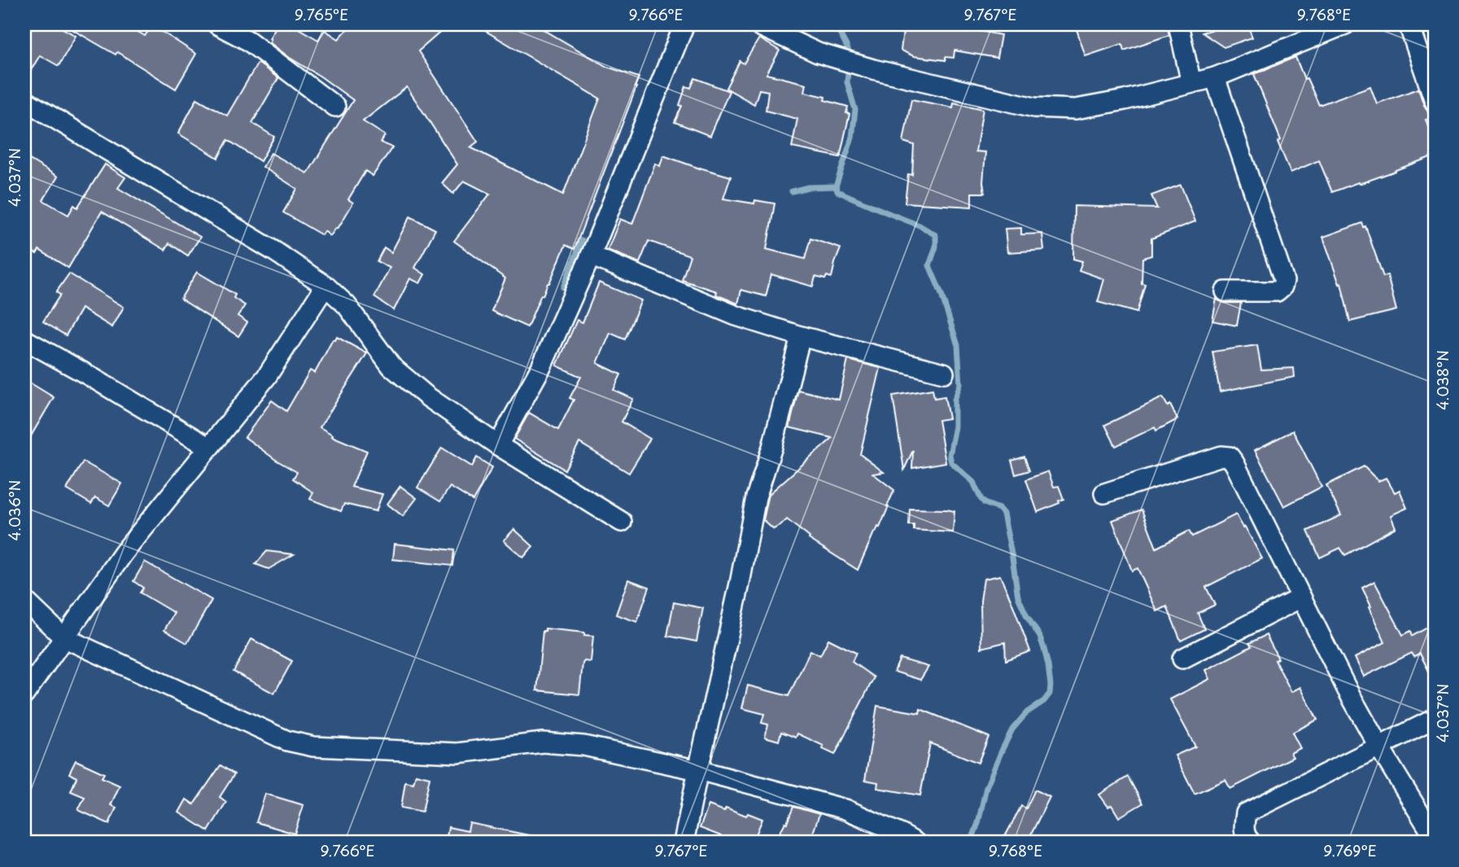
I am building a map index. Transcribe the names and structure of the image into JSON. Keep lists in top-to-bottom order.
{
  "coordinates": [
    "9.765°E",
    "9.766°E",
    "9.767°E",
    "9.768°E",
    "4.037°N",
    "4.038°N",
    "4.036°N",
    "9.769°E"
  ]
}
